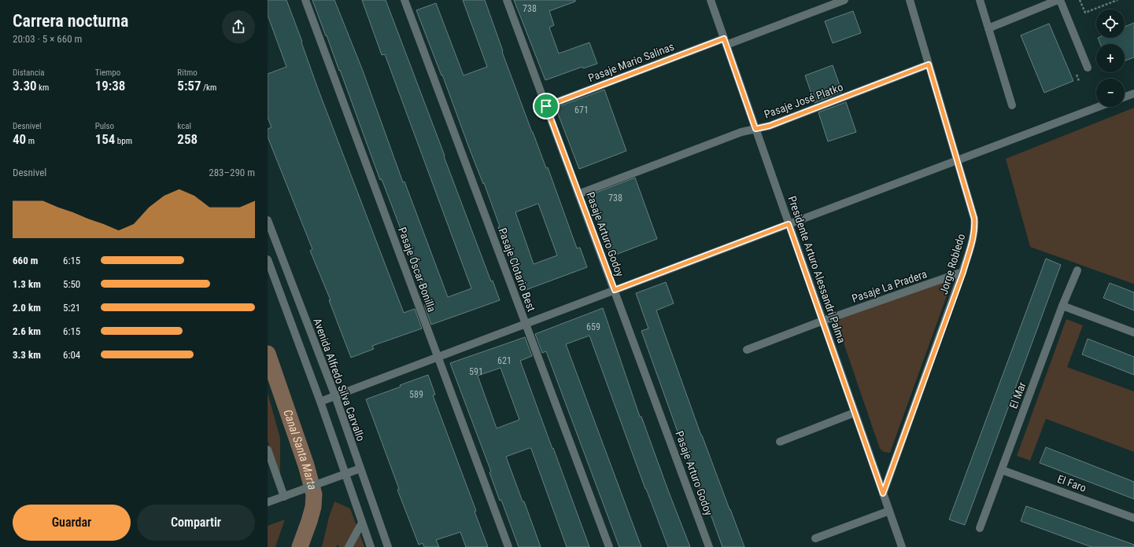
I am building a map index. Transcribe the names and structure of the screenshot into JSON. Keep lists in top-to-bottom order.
{
  "streets": {
    "street": [
      "Pasaje Mario Salinas",
      "Pasaje José Platko",
      "Pasaje Arturo Godoy",
      "Jorge Robledo",
      "Pasaje Óscar Bonilla",
      "Pasaje Clotario Best",
      "Presidente Arturo Alessandri Palma",
      "Pasaje La Pradera",
      "Avenida Alfredo Silva Carvallo",
      "El Mar",
      "El Faro"
    ]
  },
  "crossings": [
    ["Pasaje Mario Salinas", "Pasaje Arturo Godoy"],
    ["Pasaje Mario Salinas", "Presidente Arturo Alessandri Palma"],
    ["Pasaje José Platko", "Pasaje Arturo Godoy"],
    ["Pasaje José Platko", "Jorge Robledo"],
    ["Pasaje José Platko", "Presidente Arturo Alessandri Palma"],
    ["Jorge Robledo", "Presidente Arturo Alessandri Palma"],
    ["Jorge Robledo", "Pasaje La Pradera"],
    ["Presidente Arturo Alessandri Palma", "Pasaje La Pradera"],
    ["El Mar", "El Faro"]
  ],
  "water": ["Canal Santa Marta"],
  "house_numbers": [
    "738",
    "671",
    "738",
    "659",
    "621",
    "591",
    "589"
  ],
  "page": {
    "heading": ["Carrera nocturna", "20:03 · 5 × 660 m"],
    "map_buttons": ["+", "−"],
    "stats": [
      ["Distancia", "3.30 km"],
      ["Tiempo", "19:38"],
      ["Ritmo", "5:57 /km"],
      ["Desnivel", "40 m"],
      ["Pulso", "154 bpm"],
      ["kcal", "258"]
    ],
    "chart": ["Desnivel", "283–290 m"],
    "list": [
      {
        "name": "660 m",
        "note": "6:15"
      },
      {
        "name": "1.3 km",
        "note": "5:50"
      },
      {
        "name": "2.0 km",
        "note": "5:21"
      },
      {
        "name": "2.6 km",
        "note": "6:15"
      },
      {
        "name": "3.3 km",
        "note": "6:04"
      }
    ],
    "buttons": ["Guardar", "Compartir"]
  }
}
